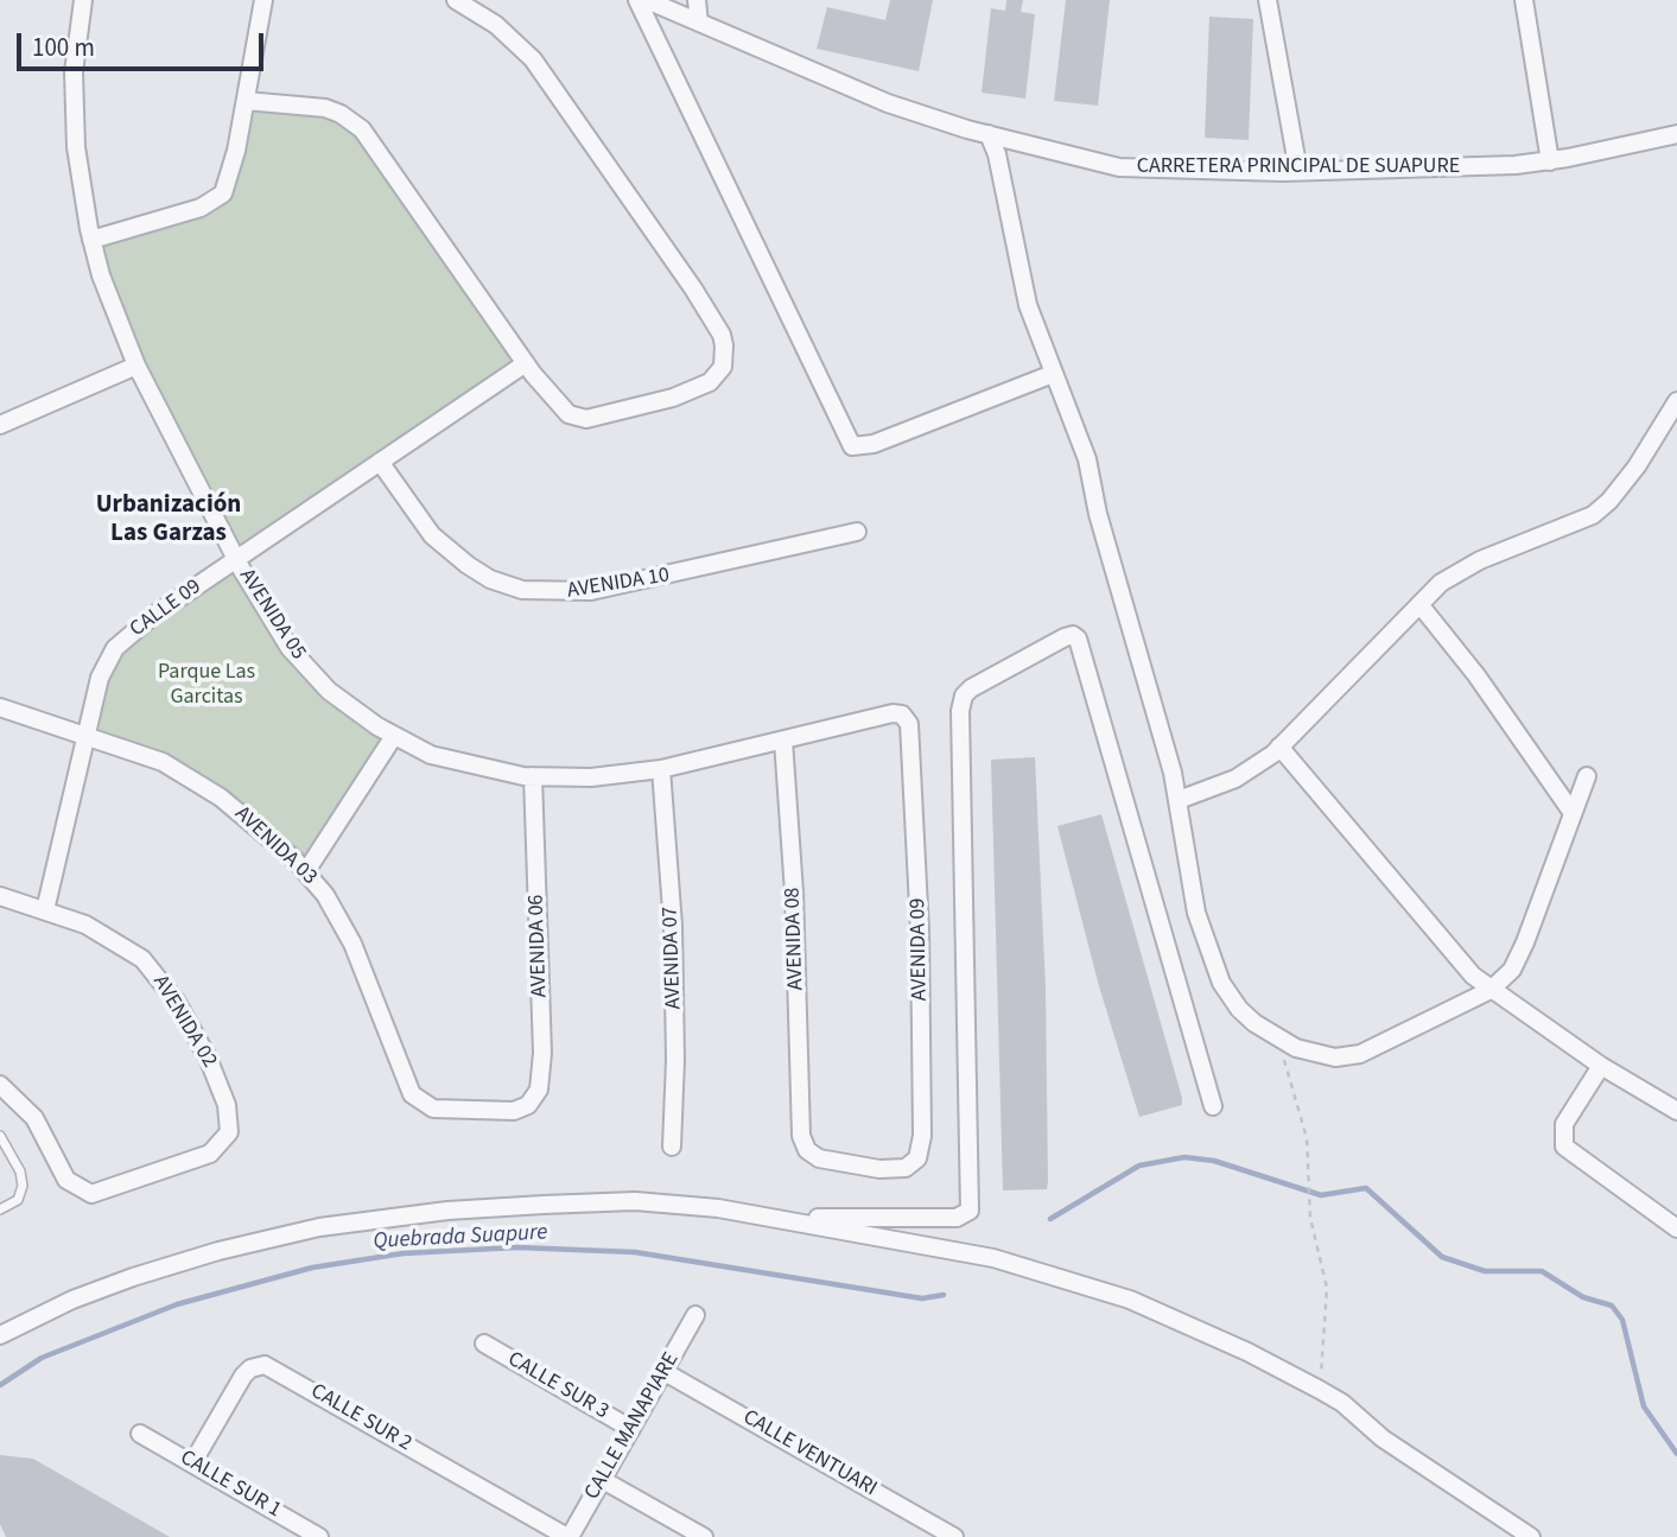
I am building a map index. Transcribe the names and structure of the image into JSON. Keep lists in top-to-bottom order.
{
  "streets": {
    "street": [
      "CARRETERA PRINCIPAL DE SUAPURE",
      "AVENIDA 10",
      "CALLE 09",
      "AVENIDA 05",
      "AVENIDA 03",
      "AVENIDA 08",
      "AVENIDA 06",
      "AVENIDA 09",
      "AVENIDA 07",
      "AVENIDA 02",
      "CALLE SUR 3",
      "CALLE SUR 2",
      "CALLE MANAPIARE",
      "CALLE VENTUARI",
      "CALLE SUR 1"
    ]
  },
  "crossings": [
    ["AVENIDA 10", "CALLE 09"],
    ["CALLE 09", "AVENIDA 05"],
    ["CALLE 09", "AVENIDA 03"],
    ["CALLE 09", "AVENIDA 02"],
    ["AVENIDA 05", "AVENIDA 08"],
    ["AVENIDA 05", "AVENIDA 06"],
    ["AVENIDA 05", "AVENIDA 09"],
    ["AVENIDA 05", "AVENIDA 07"],
    ["AVENIDA 03", "AVENIDA 06"],
    ["AVENIDA 08", "AVENIDA 09"],
    ["CALLE SUR 3", "CALLE MANAPIARE"],
    ["CALLE SUR 2", "CALLE MANAPIARE"],
    ["CALLE SUR 2", "CALLE SUR 1"],
    ["CALLE MANAPIARE", "CALLE VENTUARI"]
  ],
  "districts": ["Urbanización Las Garzas"],
  "water": ["Quebrada Suapure"],
  "parks": ["Parque Las Garcitas"],
  "scale_bar": "100 m"
}
